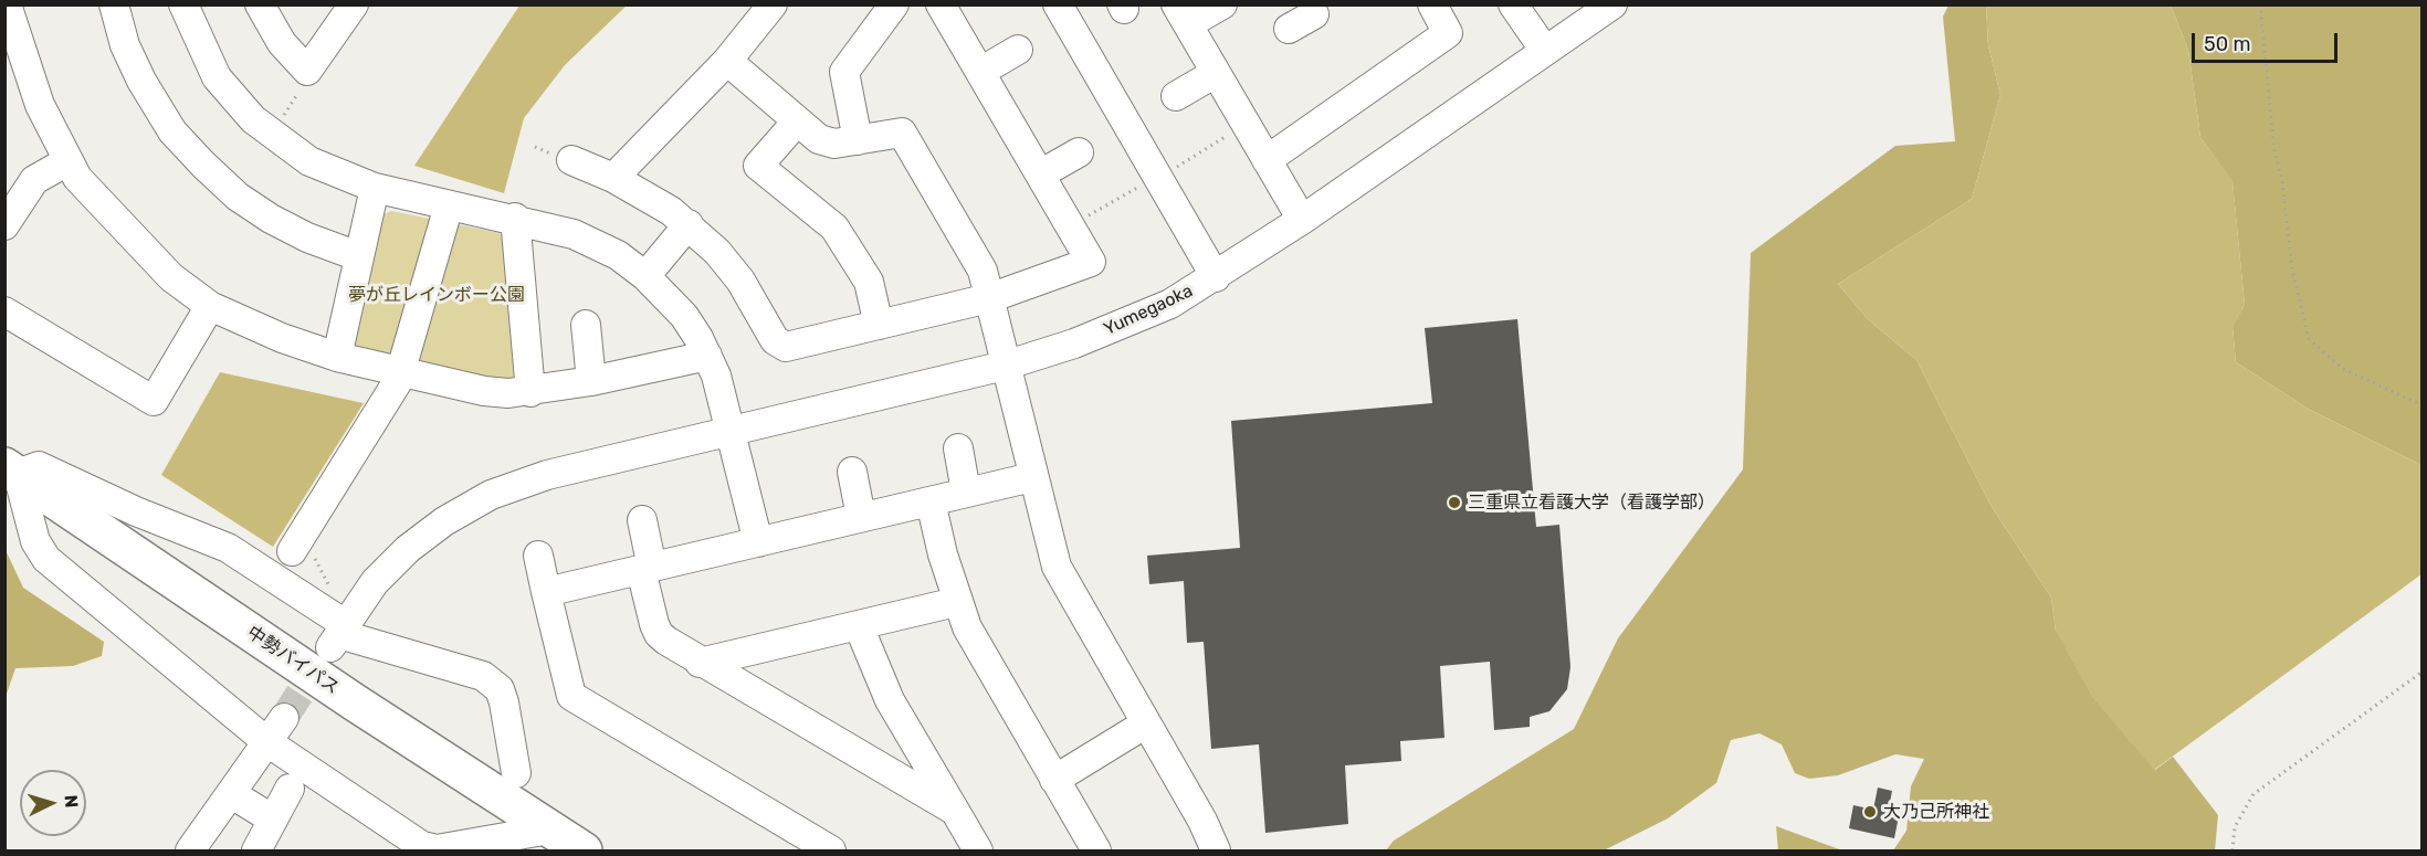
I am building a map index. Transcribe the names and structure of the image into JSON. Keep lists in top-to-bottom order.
{
  "streets": {
    "highway": ["中勢バイパス"],
    "street": ["Yumegaoka"]
  },
  "parks": ["夢が丘レインボー公園"],
  "places": ["三重県立看護大学（看護学部）", "大乃己所神社"],
  "scale_bar": "50 m",
  "north": "right"
}
